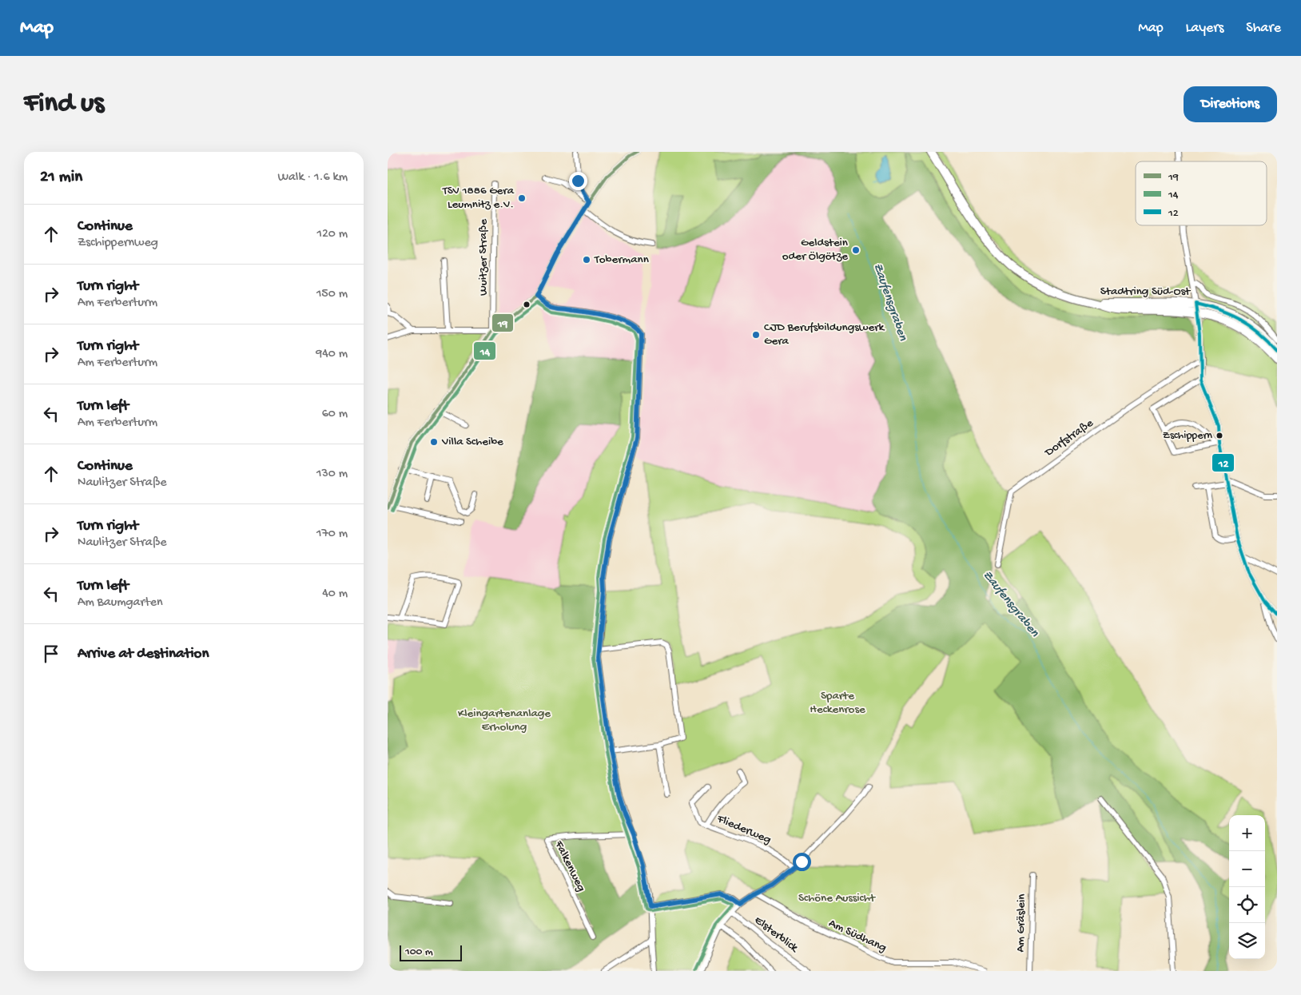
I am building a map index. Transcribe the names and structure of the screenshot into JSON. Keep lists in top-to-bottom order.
{
  "streets": {
    "main road": ["Stadtring Süd-Ost"],
    "street": [
      "Wuitzer Straße",
      "Dorfstraße",
      "Fliederweg",
      "Falkenweg",
      "Am Gräslein",
      "Elsterblick",
      "Am Südhang"
    ]
  },
  "water": ["Zaufensgraben"],
  "parks": ["Sparte Heckenrose", "Kleingartenanlage Erholung", "Schöne Aussicht"],
  "places": [
    "TSV 1886 Gera Leumnitz e.V.",
    "Geldstein oder Ölgötze",
    "Tobermann",
    "CJD Berufsbildungswerk Gera",
    "Zschippern",
    "Villa Scheibe"
  ],
  "lines": ["transit line 19", "transit line 14", "transit line 12"],
  "legend": ["19", "14", "12"],
  "scale_bar": "100 m",
  "page": {
    "header": "Map",
    "nav": ["Map", "Layers", "Share"],
    "buttons": "Directions",
    "title": "Find us",
    "heading": ["21 min", "Walk · 1.6 km"],
    "list": [
      ["Continue", "Zschippernweg", "120 m"],
      ["Turn right", "Am Ferberturm", "150 m"],
      ["Turn right", "Am Ferberturm", "940 m"],
      ["Turn left", "Am Ferberturm", "60 m"],
      ["Continue", "Naulitzer Straße", "130 m"],
      ["Turn right", "Naulitzer Straße", "170 m"],
      ["Turn left", "Am Baumgarten", "40 m"],
      "Arrive at destination"
    ],
    "map_buttons": ["+", "−"],
    "scale": "100 m"
  }
}
